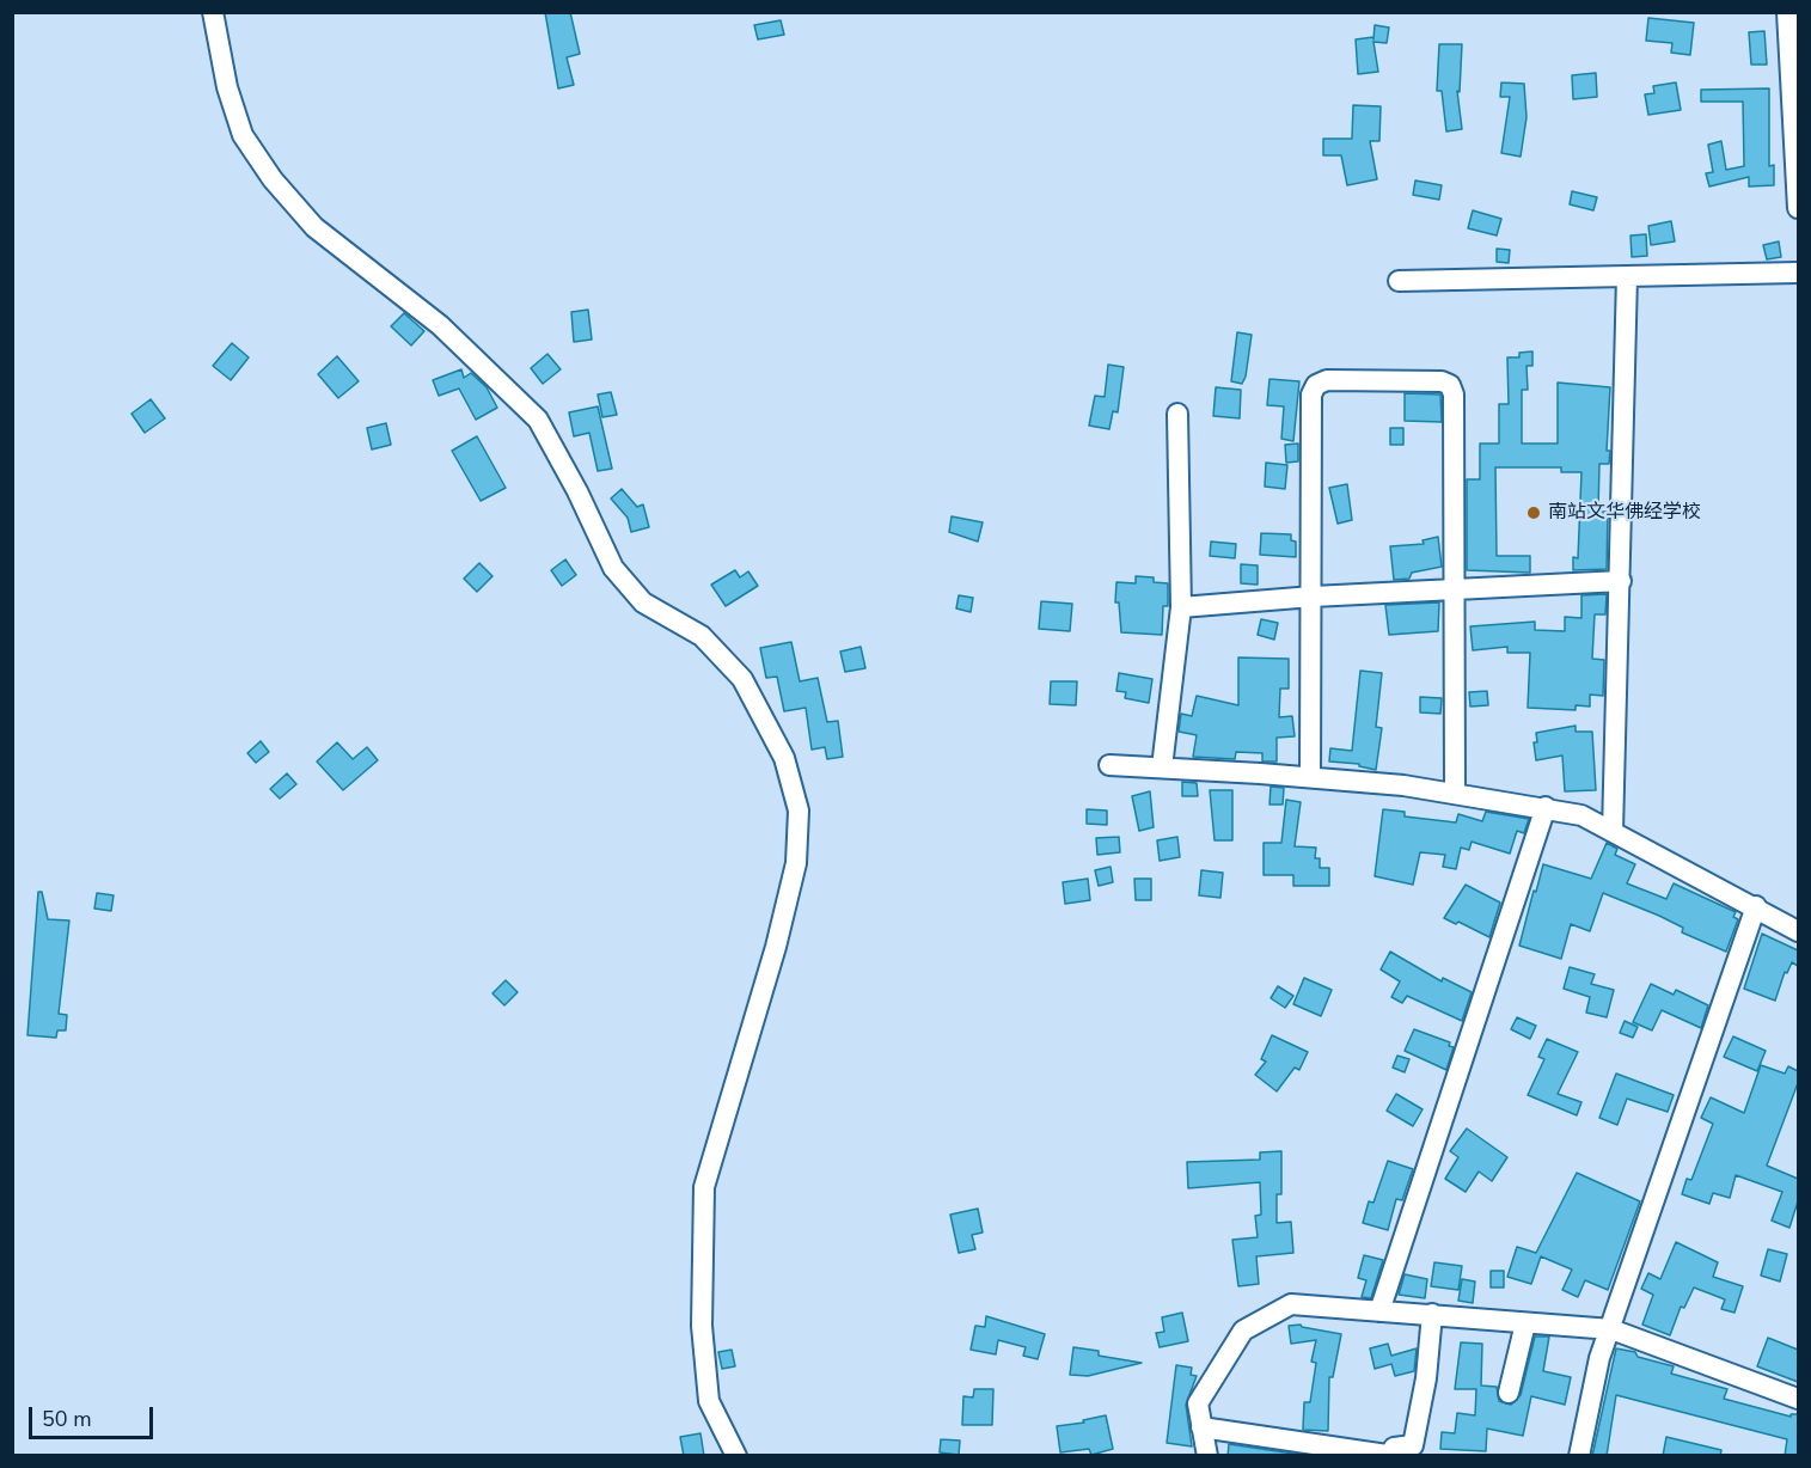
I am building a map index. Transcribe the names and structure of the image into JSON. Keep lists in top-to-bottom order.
{
  "places": ["南站文华佛经学校"],
  "scale_bar": "50 m"
}
